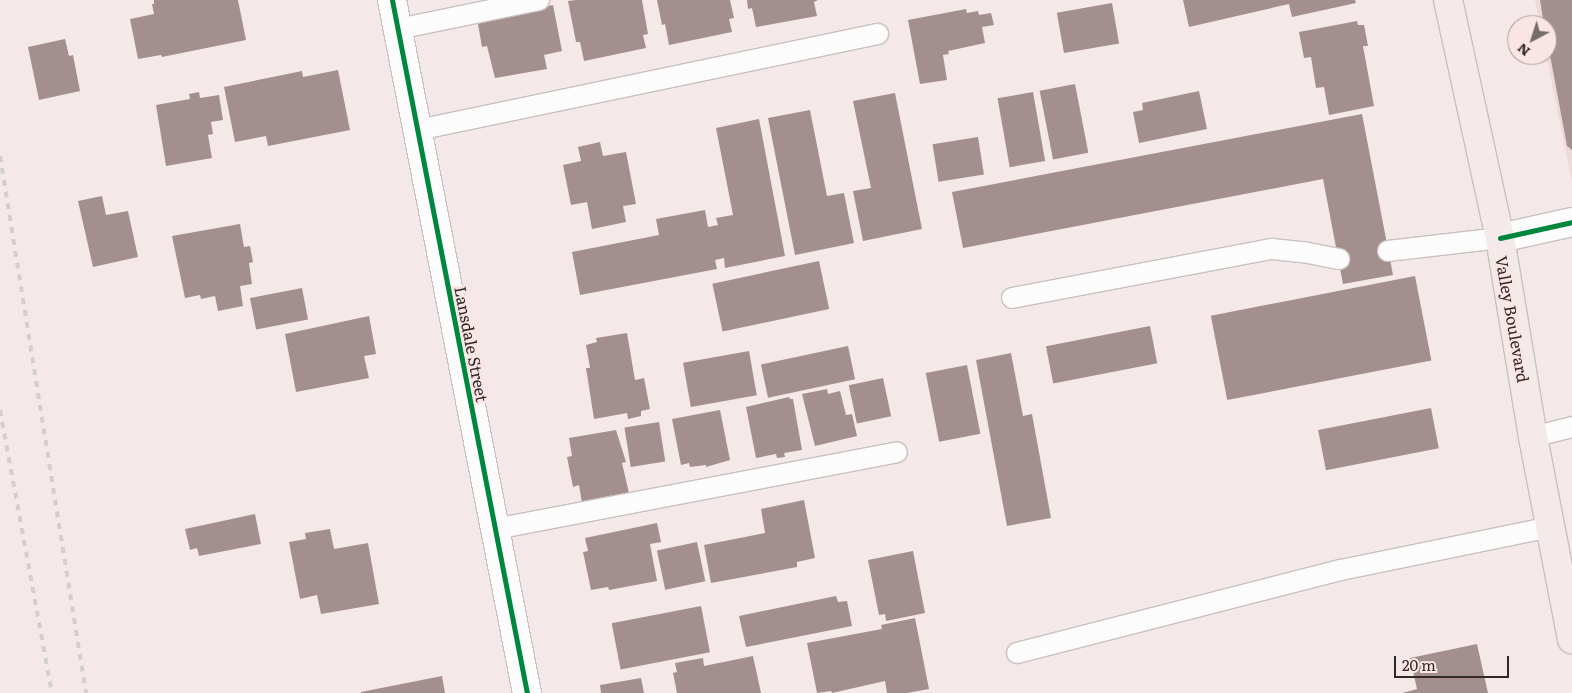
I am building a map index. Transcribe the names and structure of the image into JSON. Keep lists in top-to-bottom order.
{
  "streets": {
    "main road": ["Valley Boulevard"],
    "street": ["Lansdale Street"]
  },
  "scale_bar": "20 m",
  "north": "bottom left"
}
